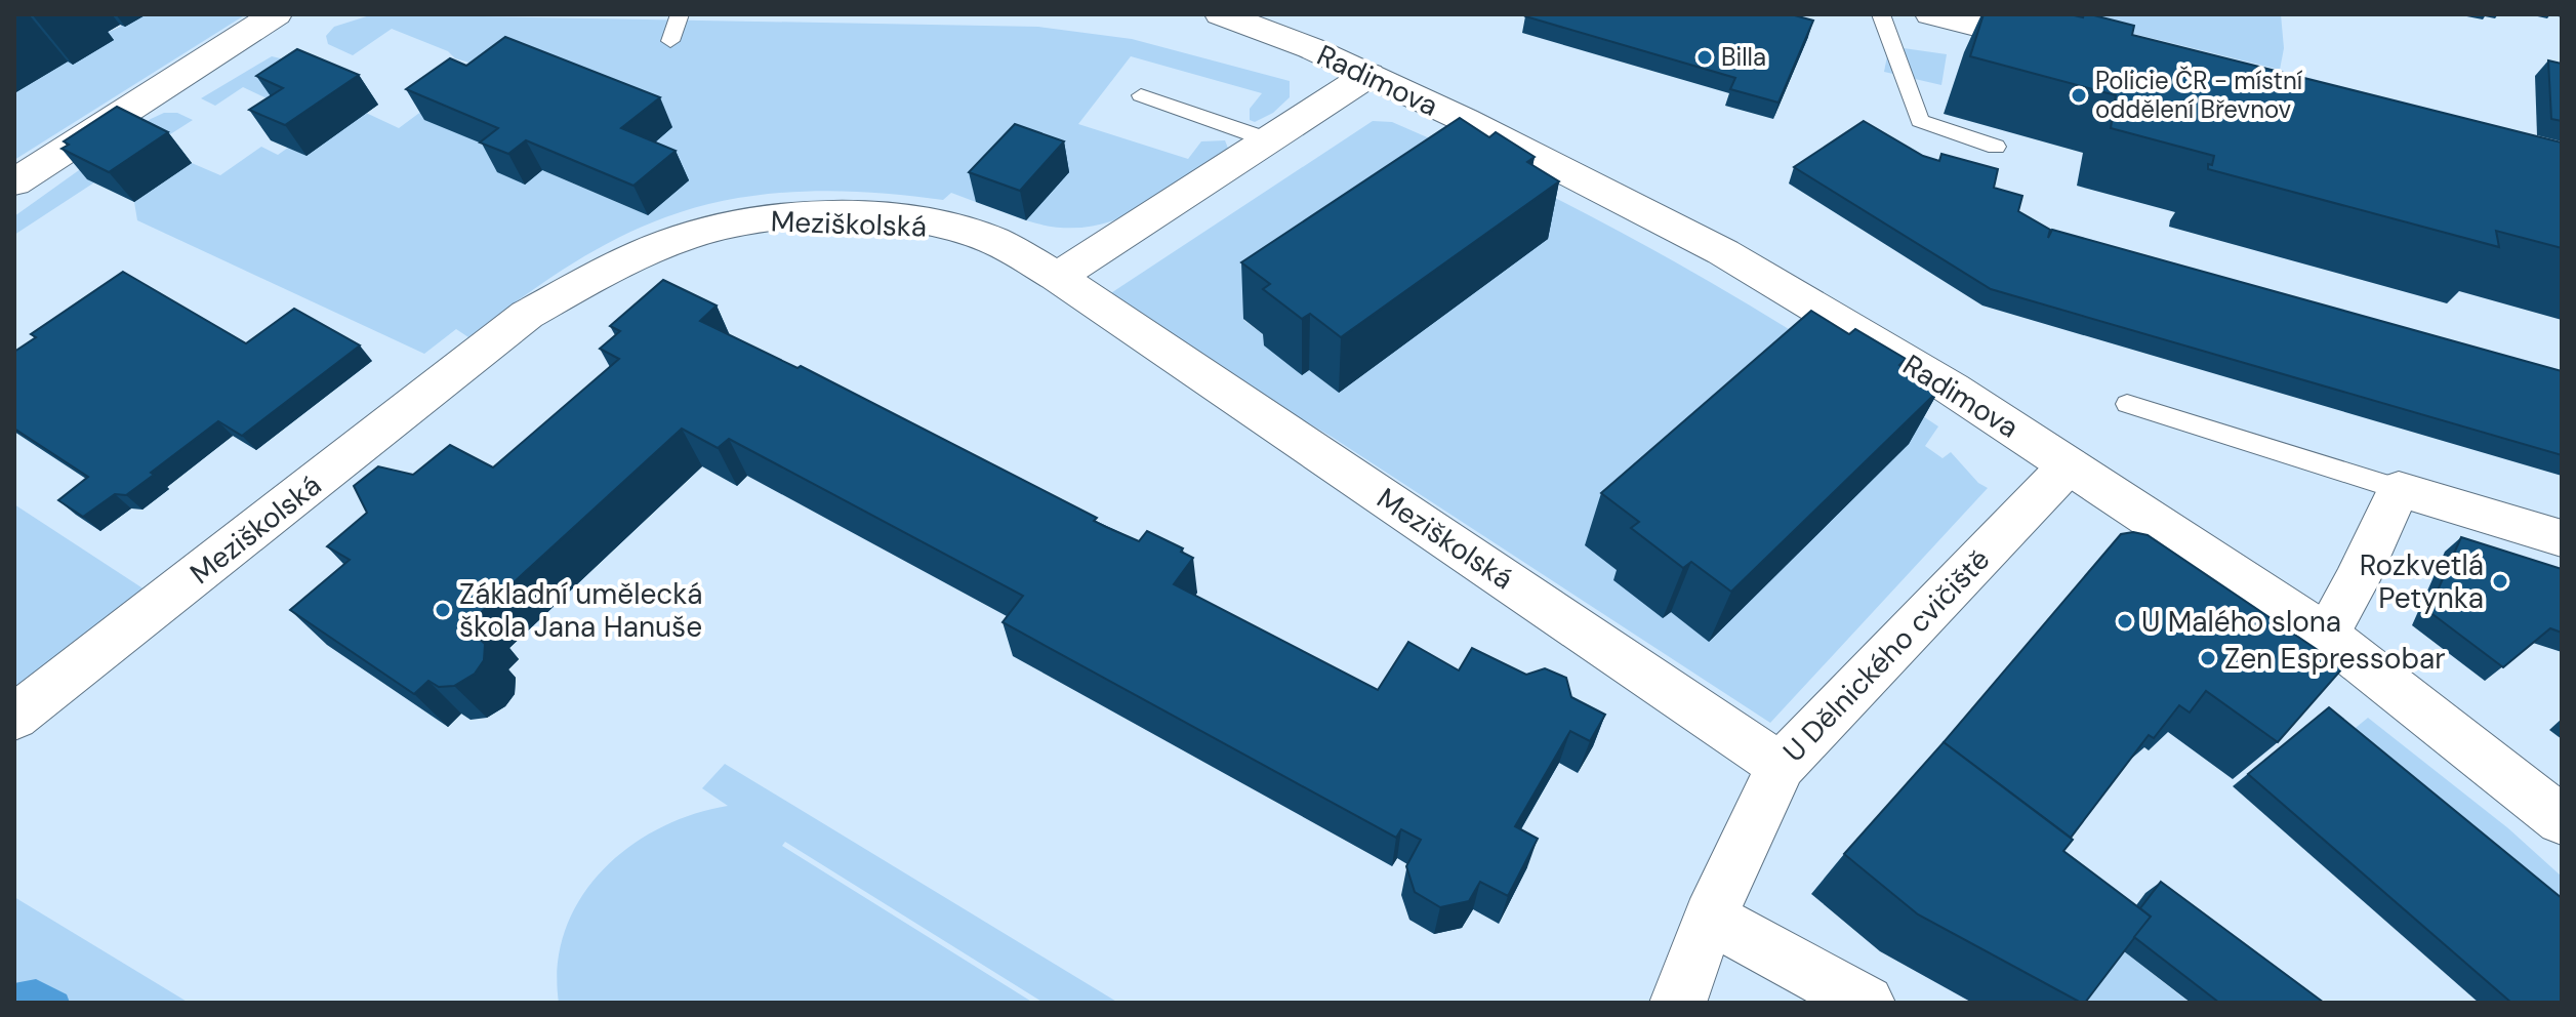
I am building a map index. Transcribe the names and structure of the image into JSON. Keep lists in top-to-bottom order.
{
  "streets": {
    "street": ["Radimova", "Meziškolská", "U Dělnického cvičiště"]
  },
  "crossings": [
    ["Radimova", "U Dělnického cvičiště"],
    ["Meziškolská", "U Dělnického cvičiště"]
  ],
  "places": [
    "Billa",
    "Policie ČR - místní oddělení Břevnov",
    "Rozkvetlá Petynka",
    "Základní umělecká škola Jana Hanuše",
    "U Malého slona",
    "Zen Espressobar"
  ]
}
